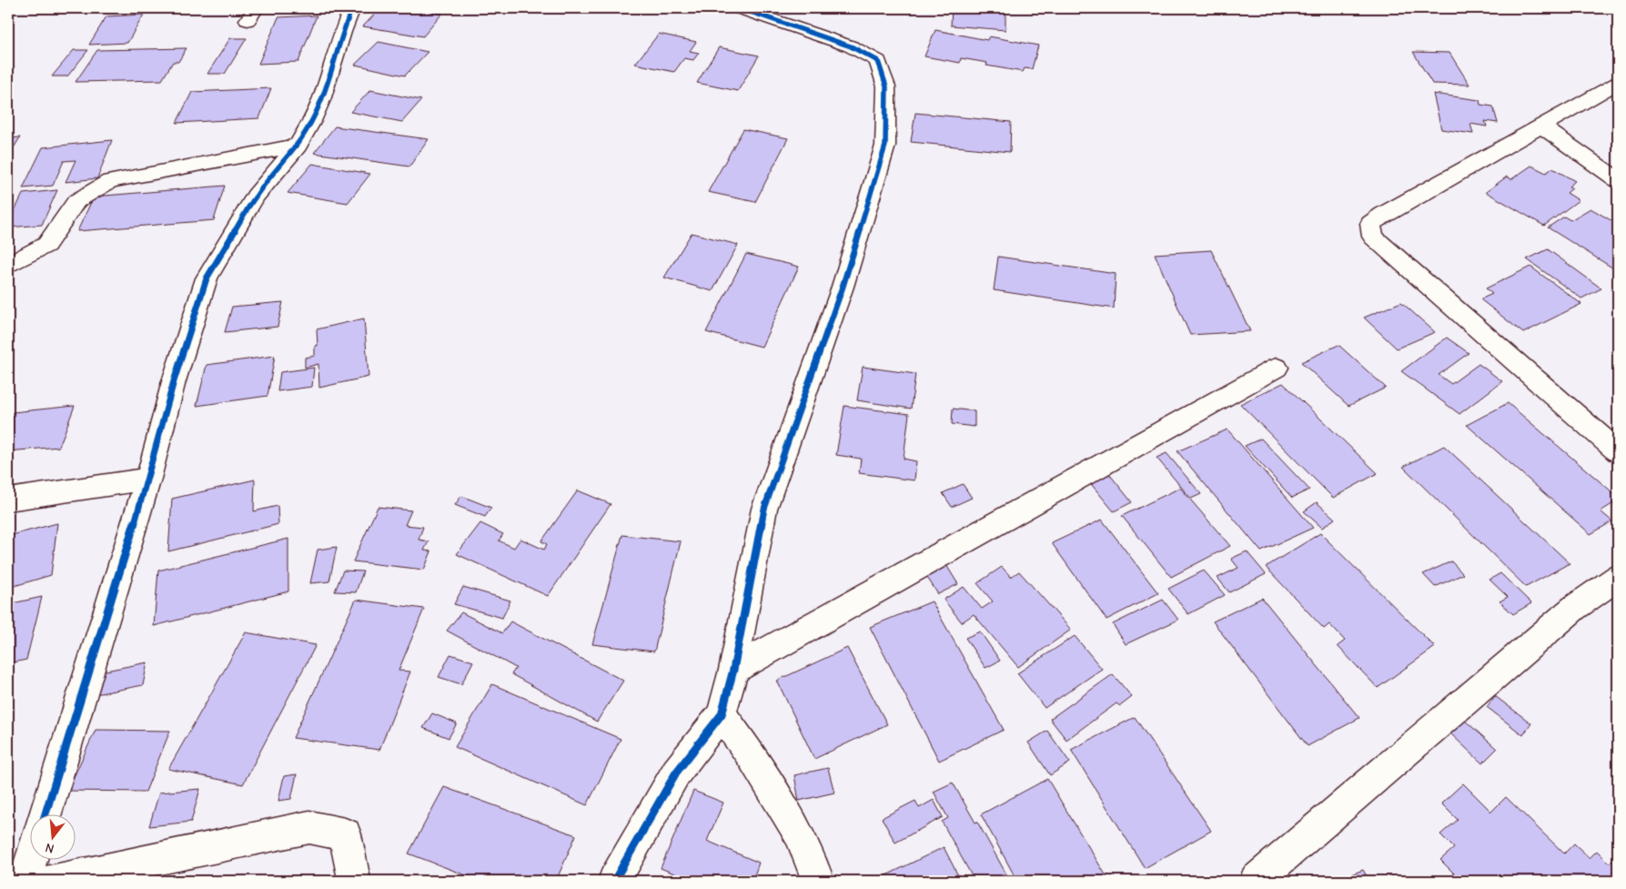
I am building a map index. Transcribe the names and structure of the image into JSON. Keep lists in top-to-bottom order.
{
  "north": "bottom"
}
